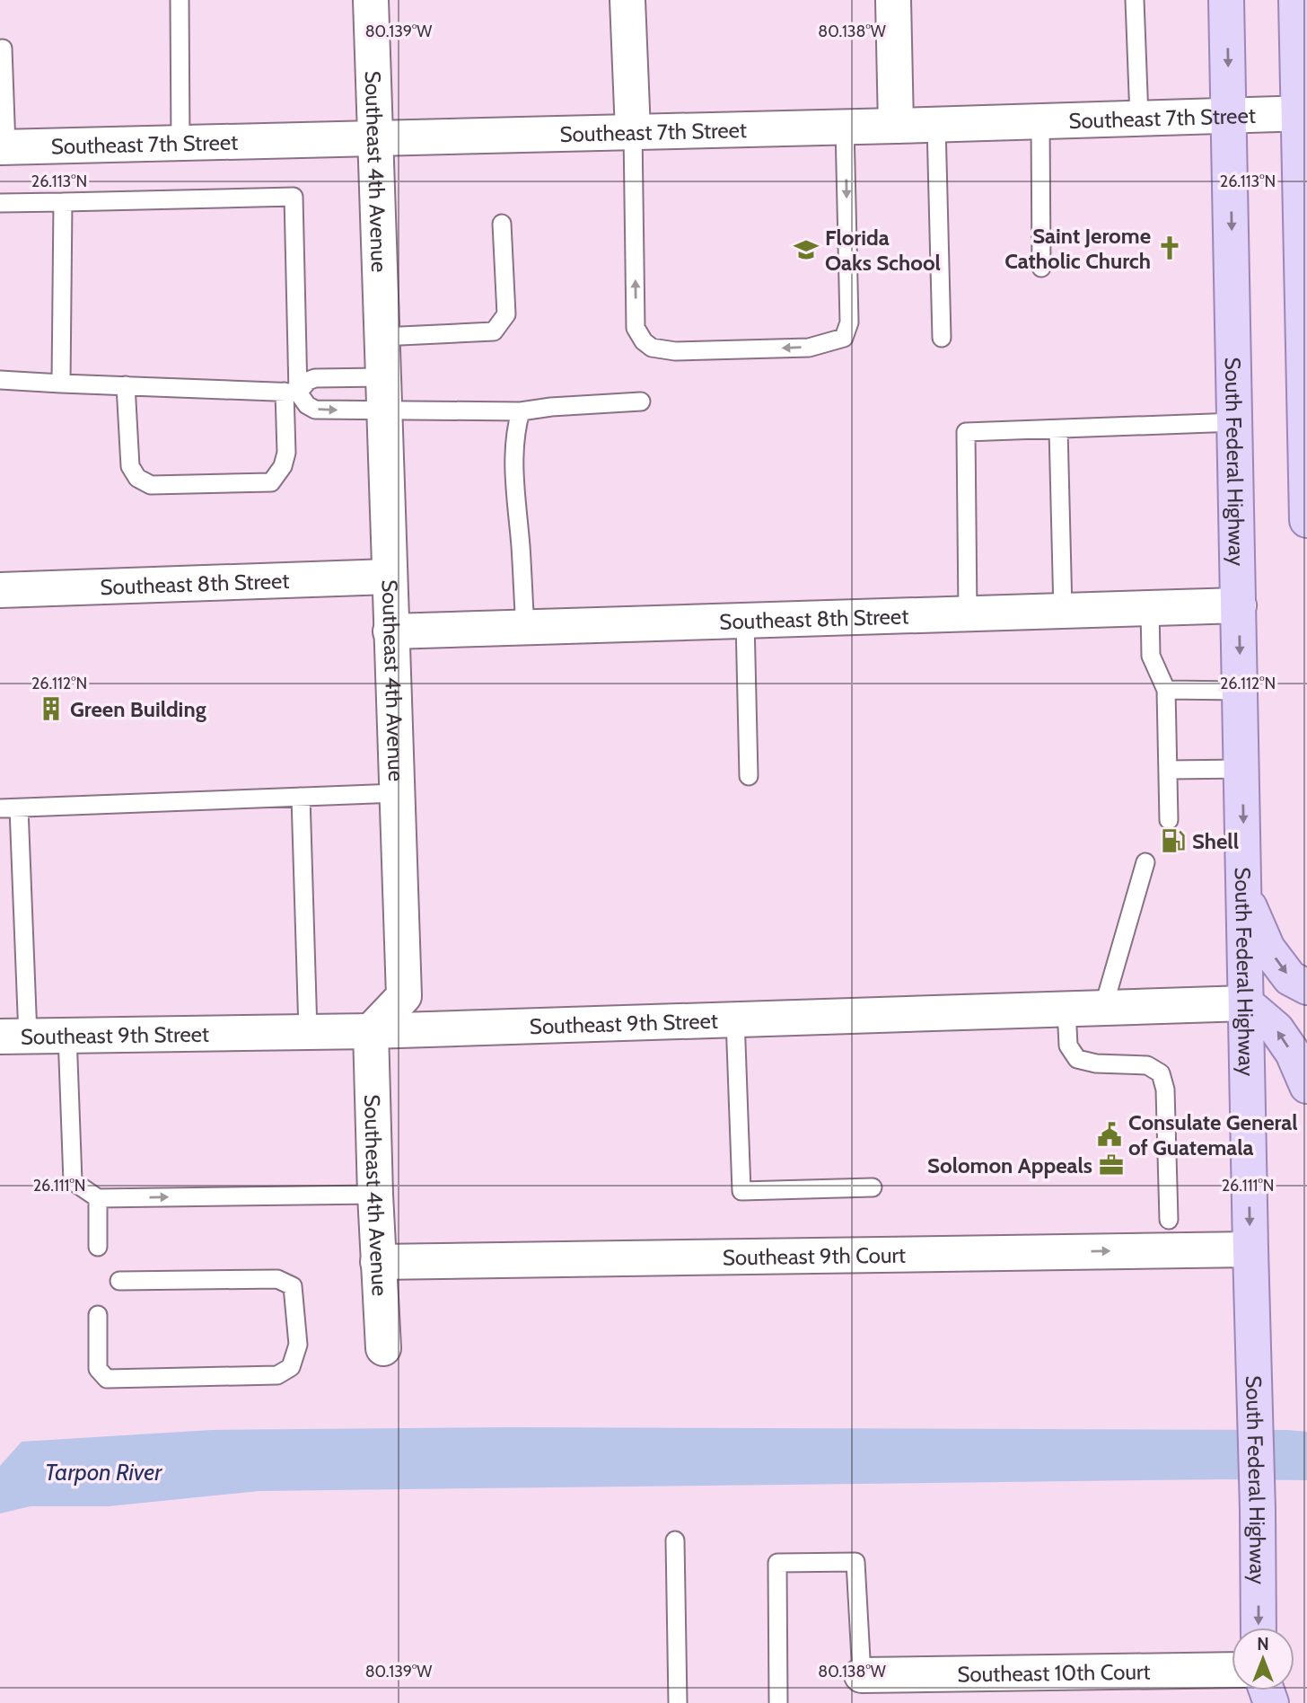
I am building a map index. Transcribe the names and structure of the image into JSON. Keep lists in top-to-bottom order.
{
  "streets": {
    "main road": ["South Federal Highway"],
    "street": [
      "Southeast 7th Street",
      "Southeast 4th Avenue",
      "Southeast 8th Street",
      "Southeast 9th Street",
      "Southeast 9th Court",
      "Southeast 10th Court"
    ]
  },
  "crossings": [
    ["Southeast 7th Street", "Southeast 4th Avenue"],
    ["Southeast 7th Street", "South Federal Highway"],
    ["Southeast 4th Avenue", "Southeast 8th Street"],
    ["Southeast 4th Avenue", "Southeast 9th Street"],
    ["Southeast 4th Avenue", "Southeast 9th Court"],
    ["South Federal Highway", "Southeast 8th Street"],
    ["South Federal Highway", "Southeast 9th Street"],
    ["South Federal Highway", "Southeast 9th Court"]
  ],
  "one_way": ["Southeast 9th Court"],
  "water": ["Tarpon River"],
  "places": {
    "church": ["Saint Jerome Catholic Church"],
    "school or university": ["Florida Oaks School"],
    "building": ["Green Building"],
    "fuel station": ["Shell"],
    "public building": ["Consulate General of Guatemala"],
    "office": ["Solomon Appeals"]
  },
  "north": "top",
  "coordinates": [
    "80.139°W",
    "80.138°W",
    "26.113°N",
    "26.112°N",
    "26.111°N"
  ]
}
